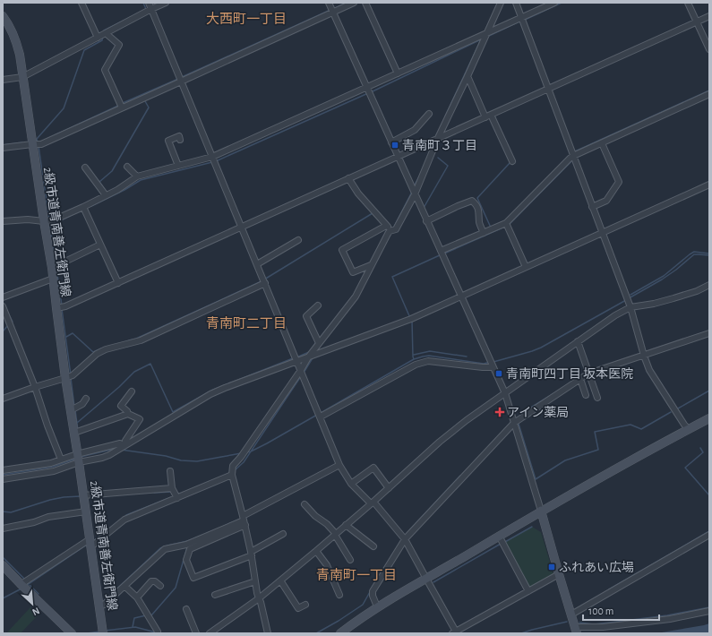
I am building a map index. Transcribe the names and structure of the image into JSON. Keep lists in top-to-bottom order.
{
  "streets": {
    "street": ["2級市道青南善左衛門線"]
  },
  "districts": ["大西町一丁目", "青南町二丁目", "青南町一丁目"],
  "places": {
    "transit": ["青南町３丁目", "青南町四丁目 坂本医院", "ふれあい広場"],
    "health": ["アイン薬局"]
  },
  "scale_bar": "100 m",
  "north": "bottom right"
}
